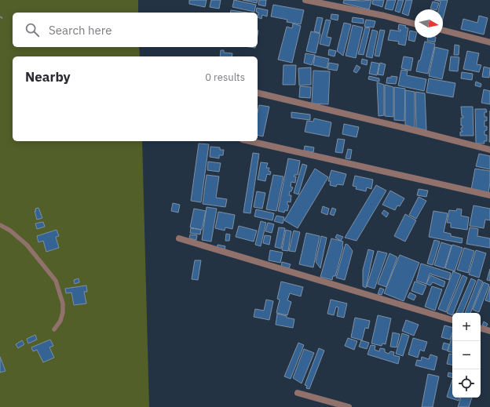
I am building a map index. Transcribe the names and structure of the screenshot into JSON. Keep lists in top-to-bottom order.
{
  "north": "right",
  "page": {
    "search": "Search here",
    "heading": ["Nearby", "0 results"],
    "map_buttons": ["+", "−"]
  }
}
